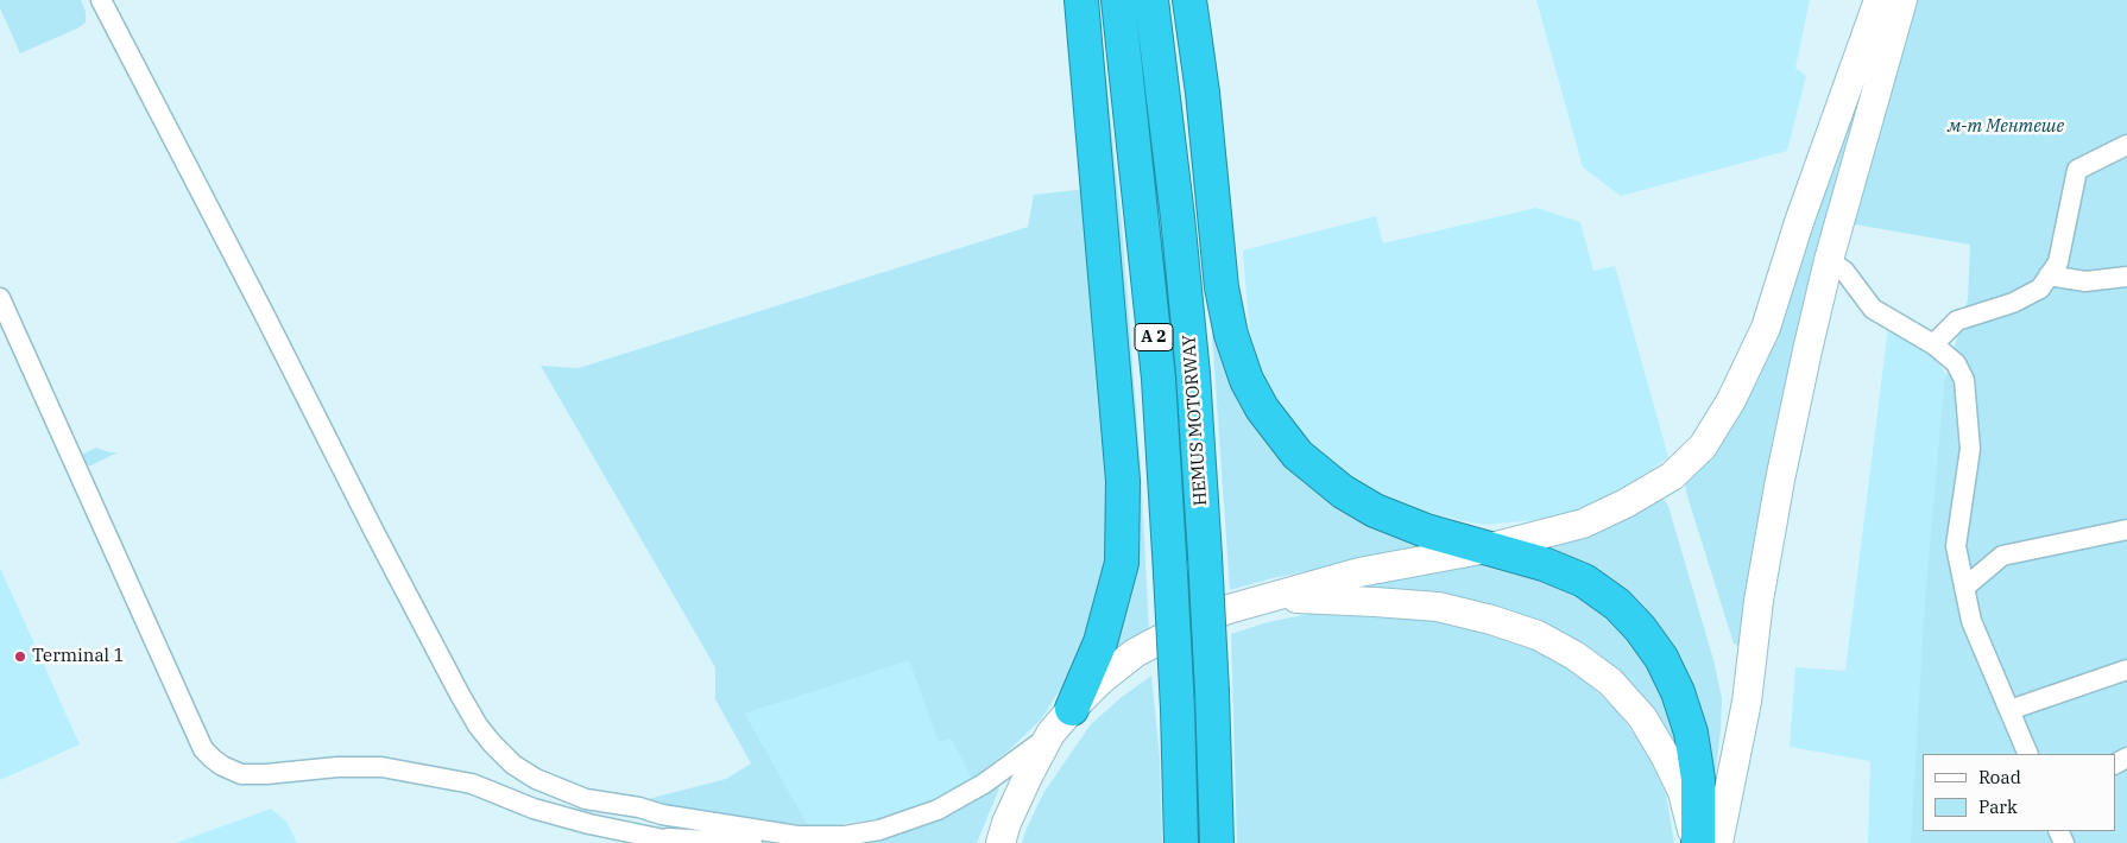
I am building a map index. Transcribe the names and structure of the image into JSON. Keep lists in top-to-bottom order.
{
  "streets": {
    "highway": ["A 2", "HEMUS MOTORWAY"]
  },
  "parks": ["м-т Ментeше"],
  "places": ["Terminal 1"],
  "legend": ["Road", "Park"]
}
